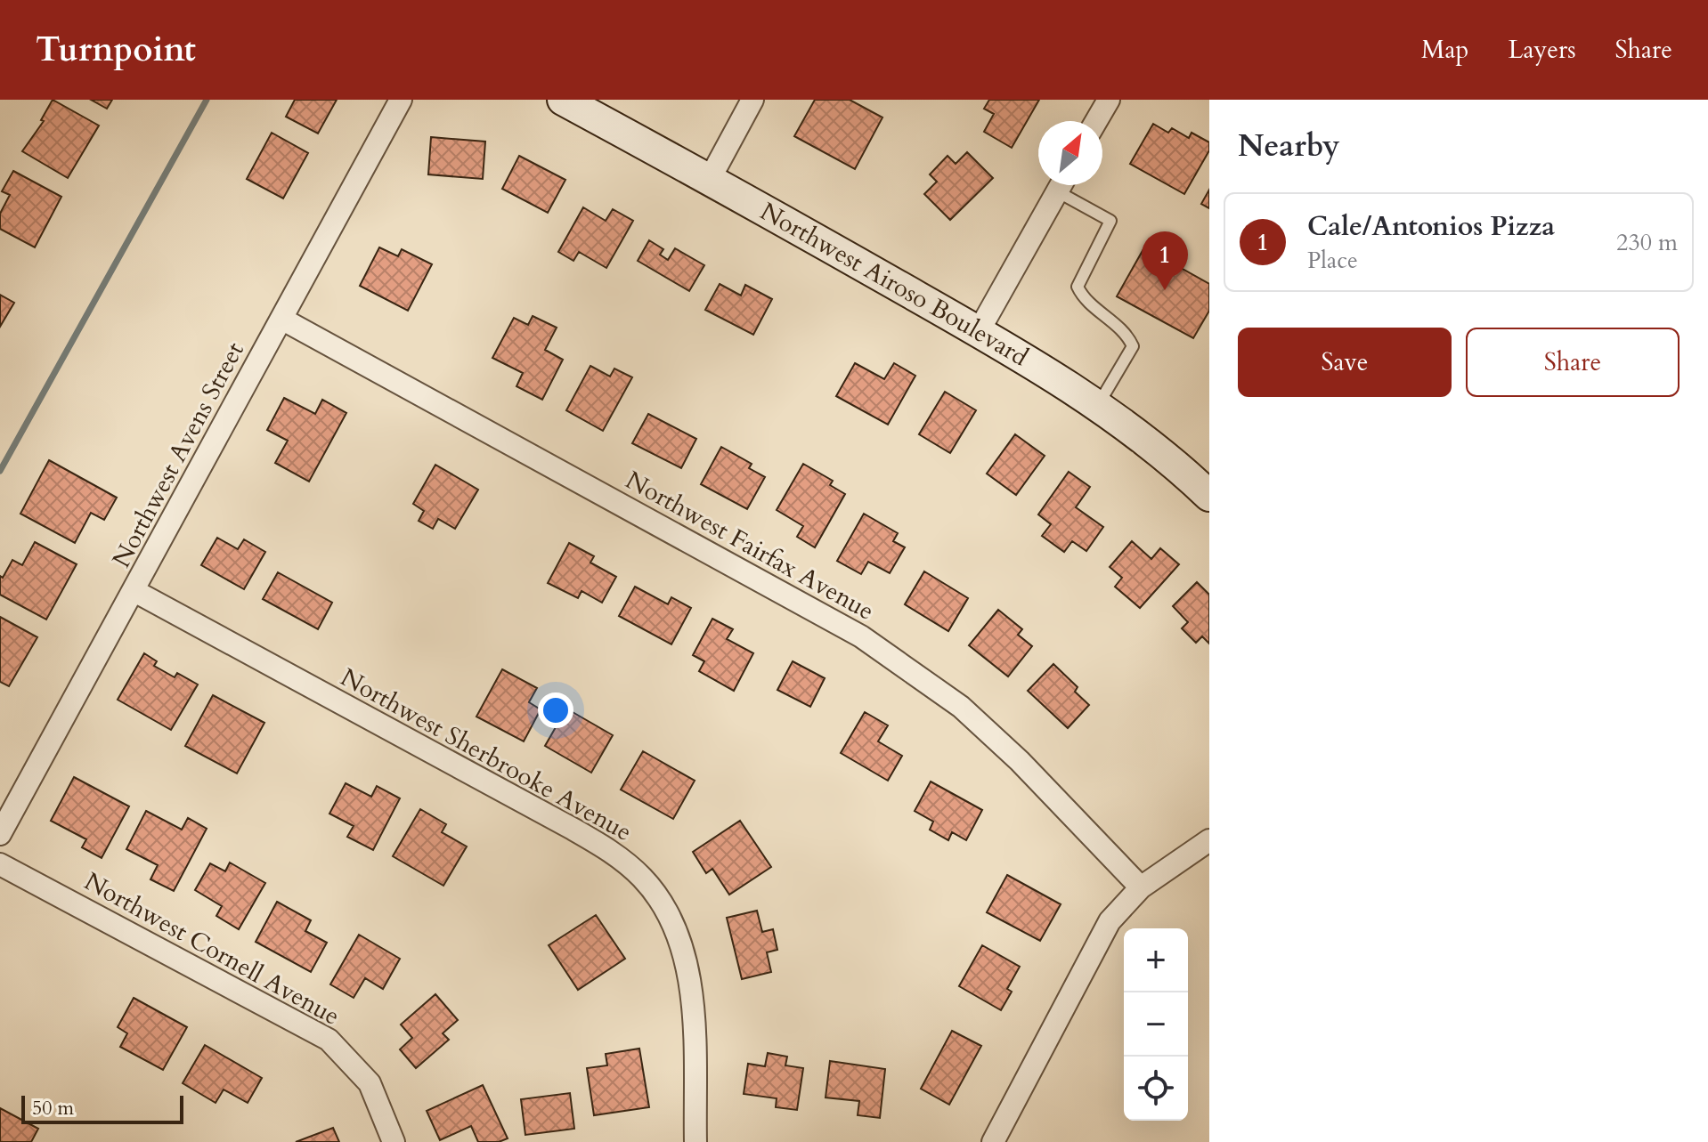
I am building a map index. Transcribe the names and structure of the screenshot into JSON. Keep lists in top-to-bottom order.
{
  "streets": {
    "main road": ["Northwest Airoso Boulevard"],
    "street": [
      "Northwest Avens Street",
      "Northwest Fairfax Avenue",
      "Northwest Sherbrooke Avenue",
      "Northwest Cornell Avenue"
    ]
  },
  "crossings": [
    ["Northwest Avens Street", "Northwest Fairfax Avenue"],
    ["Northwest Avens Street", "Northwest Sherbrooke Avenue"]
  ],
  "scale_bar": "50 m",
  "north": "top right",
  "page": {
    "header": "Turnpoint",
    "nav": ["Map", "Layers", "Share"],
    "heading": "Nearby",
    "list": [
      {
        "mark": "1",
        "name": "Cale/Antonios Pizza",
        "note": "Place",
        "value": "230 m"
      }
    ],
    "pins": "1",
    "buttons": ["Save", "Share"],
    "map_buttons": ["+", "−"],
    "scale": "50 m"
  }
}
